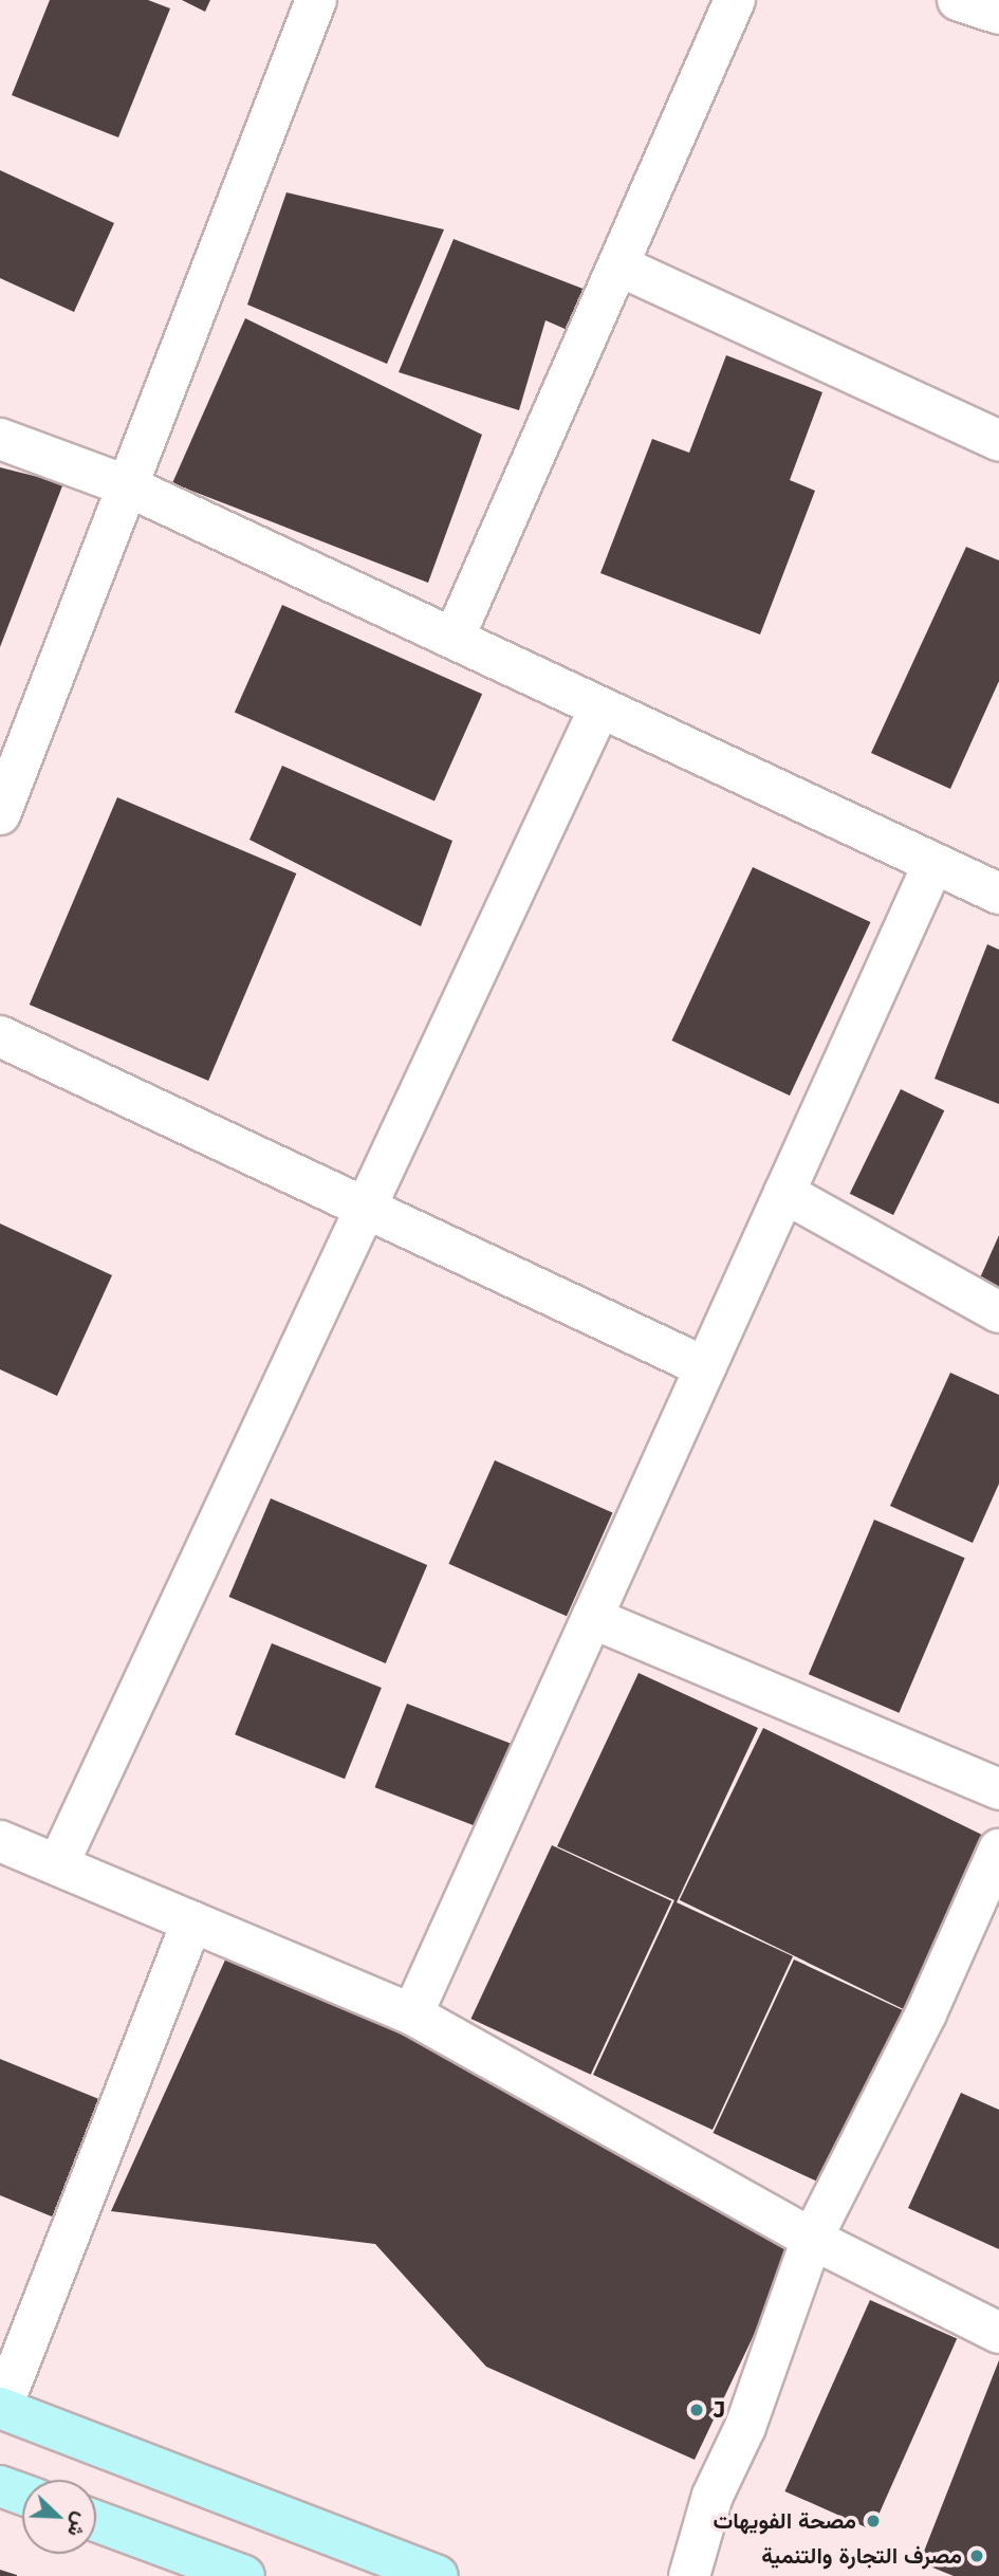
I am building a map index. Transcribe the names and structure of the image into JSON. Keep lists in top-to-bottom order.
{
  "places": ["J", "مصحة الفويهات", "مصرف التجارة والتنمية"],
  "north": "bottom right"
}
